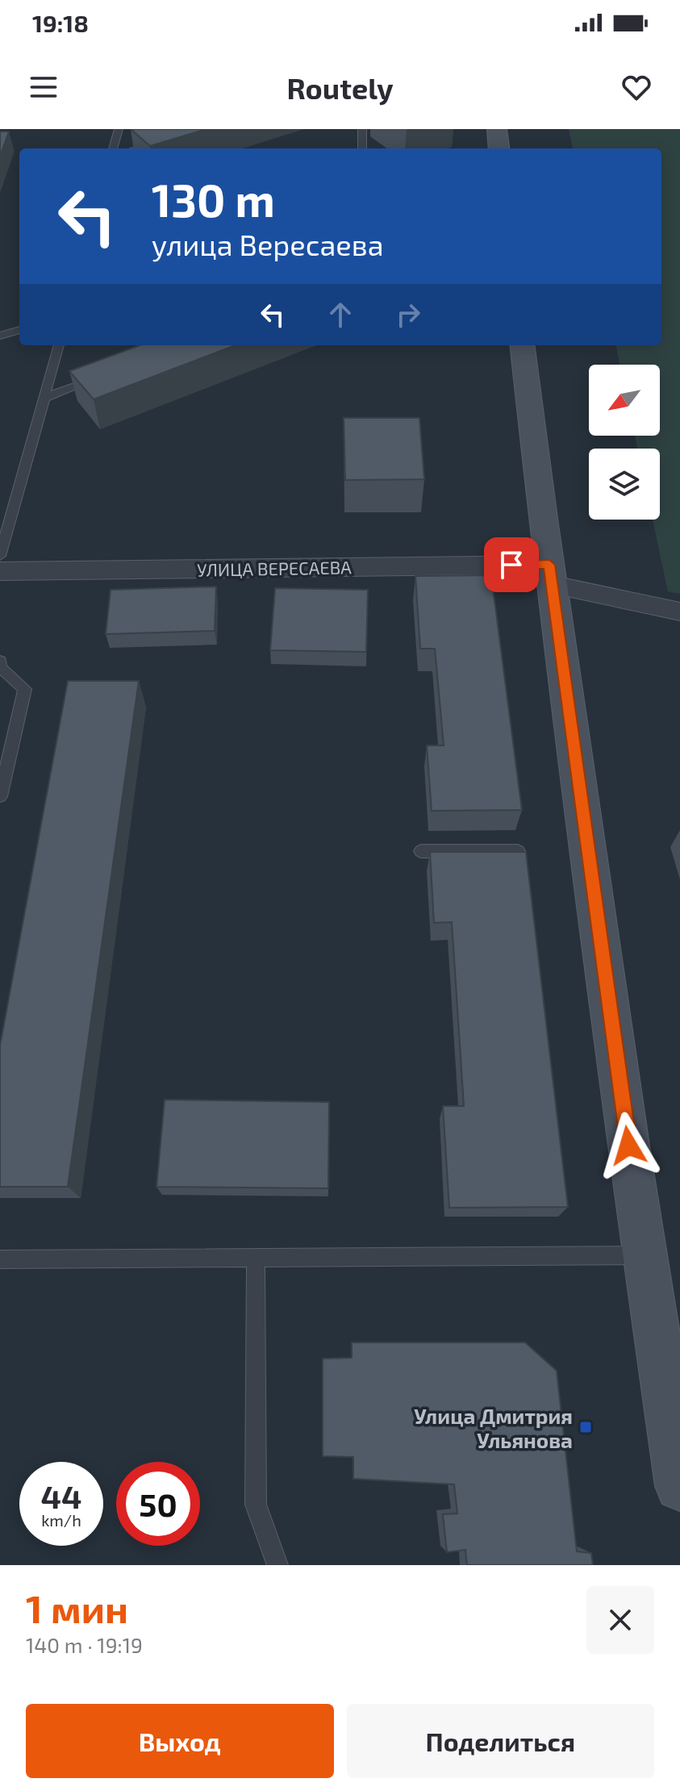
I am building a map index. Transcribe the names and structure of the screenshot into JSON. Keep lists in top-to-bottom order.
{
  "streets": {
    "street": ["УЛИЦА ВЕРЕСАЕВА"]
  },
  "places": {
    "transit": ["Улица Дмитрия Ульянова"]
  },
  "north": "bottom left",
  "page": {
    "status": "19:18",
    "header": "Routely",
    "turn": ["130 m", "улица Вересаева"],
    "speed": "44 km/h",
    "limit": "50",
    "heading": ["1 мин", "140 m · 19:19"],
    "buttons": ["Выход", "Поделиться"]
  }
}
